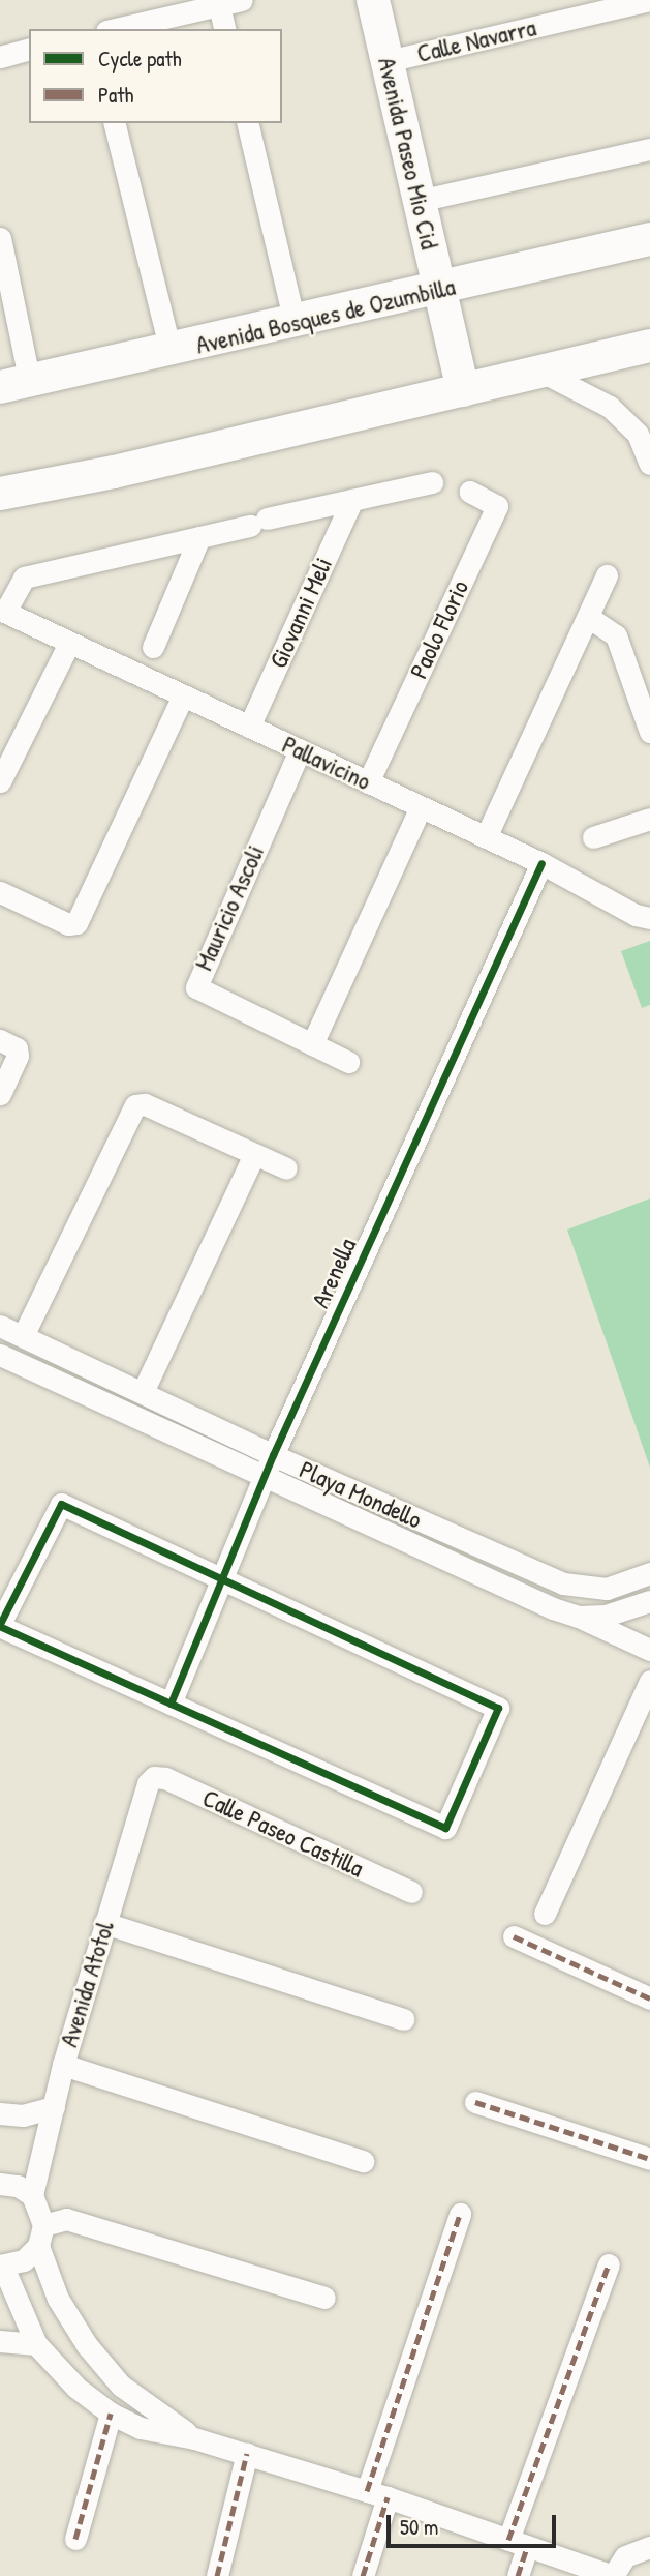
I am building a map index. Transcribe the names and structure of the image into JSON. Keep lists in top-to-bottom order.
{
  "streets": {
    "main road": ["Avenida Paseo Mio Cid", "Avenida Bosques de Ozumbilla"],
    "street": [
      "Calle Navarra",
      "Giovanni Meli",
      "Paolo Florio",
      "Pallavicino",
      "Mauricio Ascoli",
      "Arenella",
      "Playa Mondello",
      "Calle Paseo Castilla",
      "Avenida Atotol"
    ]
  },
  "crossings": [
    ["Calle Navarra", "Avenida Paseo Mio Cid"],
    ["Avenida Paseo Mio Cid", "Avenida Bosques de Ozumbilla"],
    ["Giovanni Meli", "Pallavicino"],
    ["Paolo Florio", "Pallavicino"],
    ["Pallavicino", "Mauricio Ascoli"],
    ["Pallavicino", "Arenella"],
    ["Arenella", "Playa Mondello"],
    ["Calle Paseo Castilla", "Avenida Atotol"]
  ],
  "legend": ["Cycle path", "Path"],
  "scale_bar": "50 m"
}
